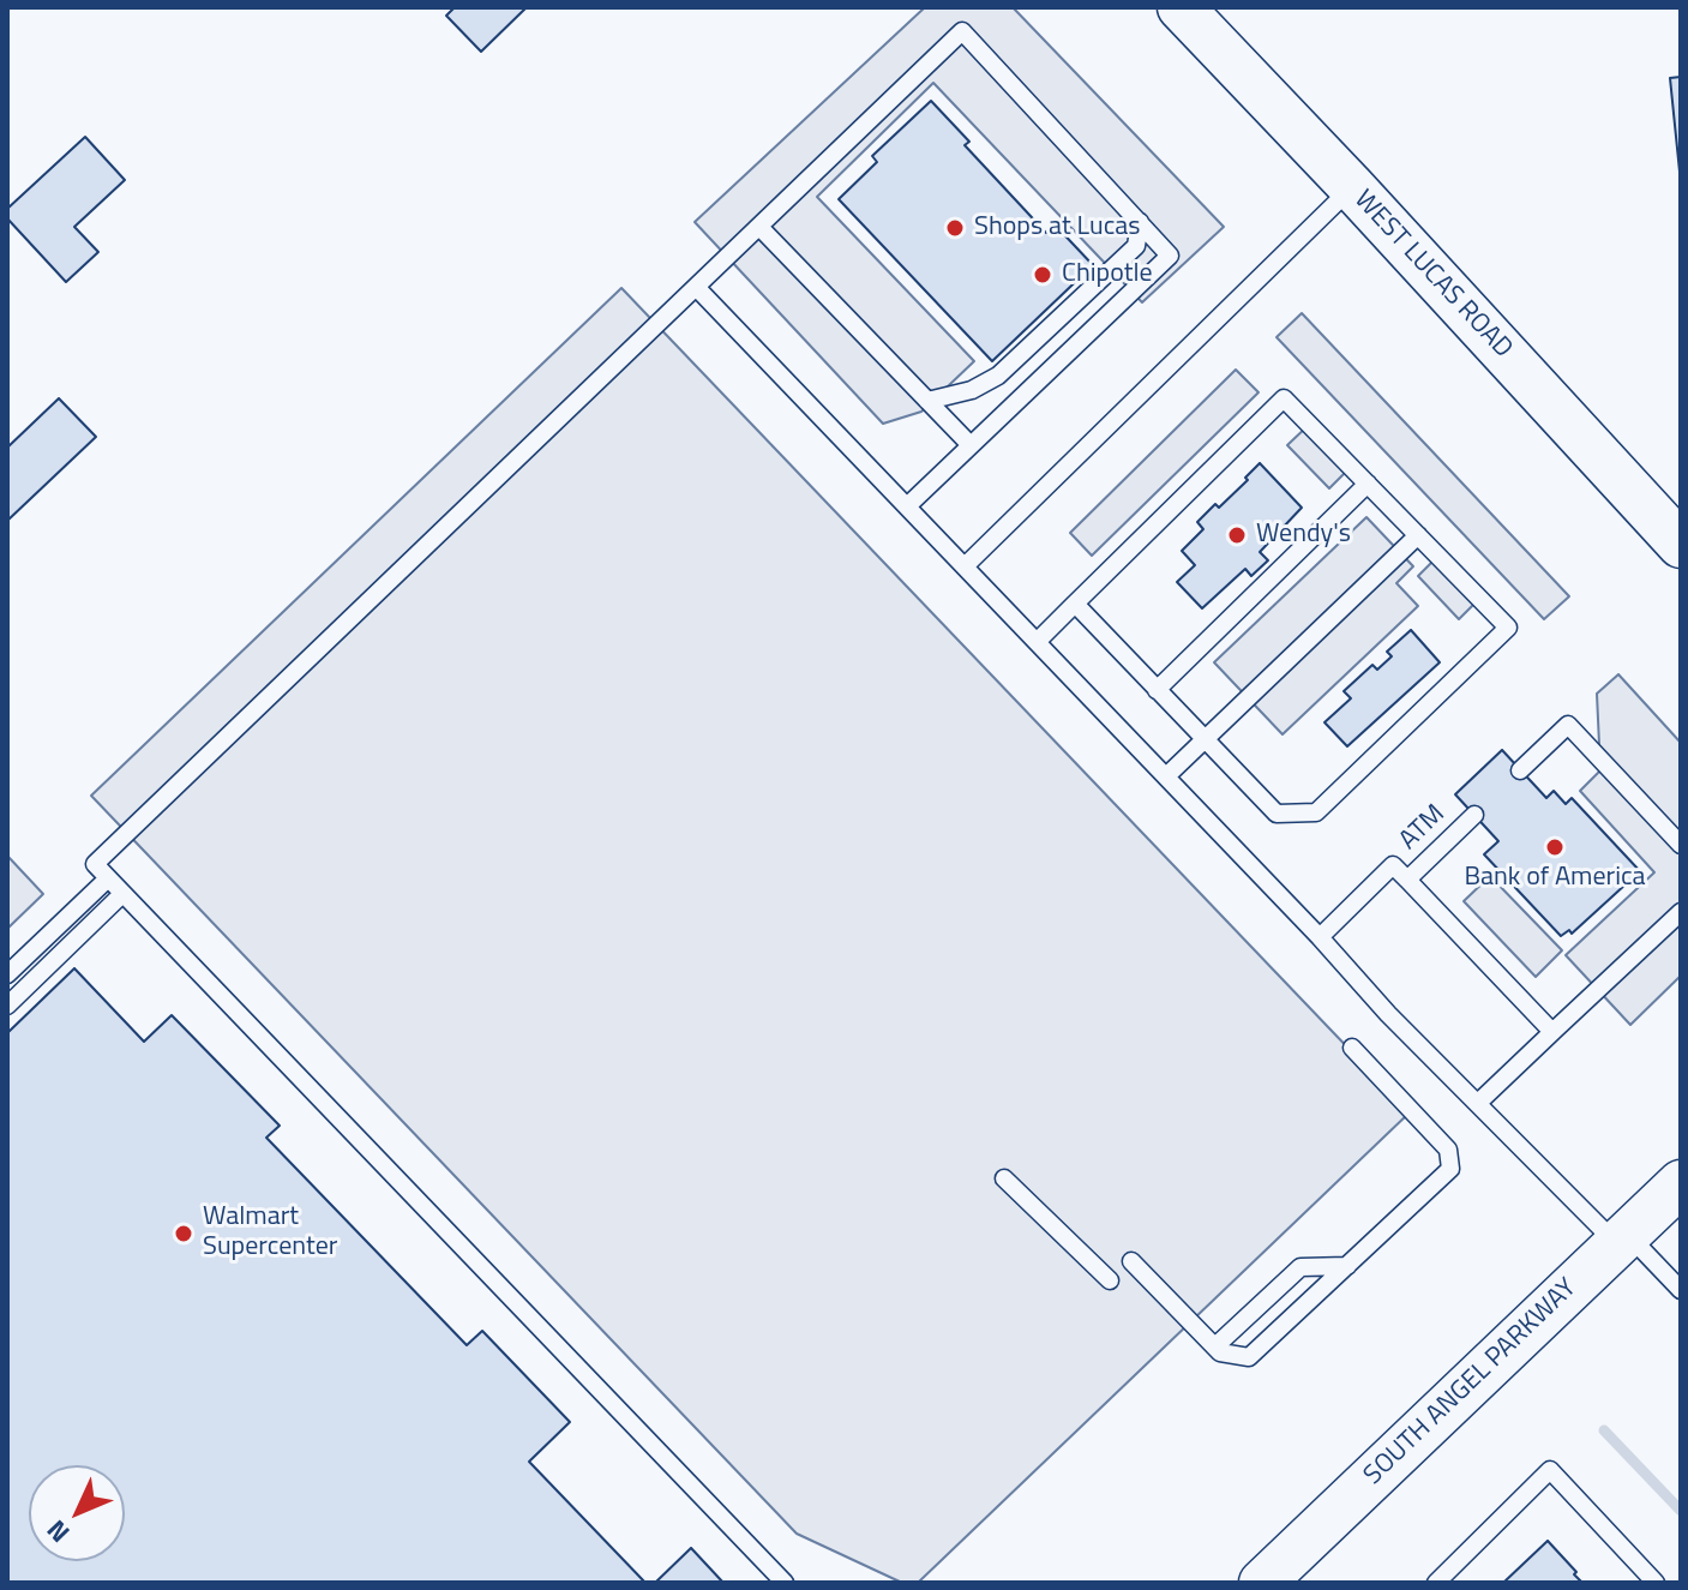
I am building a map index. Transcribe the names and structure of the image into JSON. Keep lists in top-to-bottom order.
{
  "streets": {
    "main road": ["WEST LUCAS ROAD", "SOUTH ANGEL PARKWAY"],
    "lane": ["ATM"]
  },
  "places": [
    "Shops at Lucas",
    "Chipotle",
    "Wendy's",
    "Bank of America",
    "Walmart Supercenter"
  ],
  "north": "bottom left"
}
